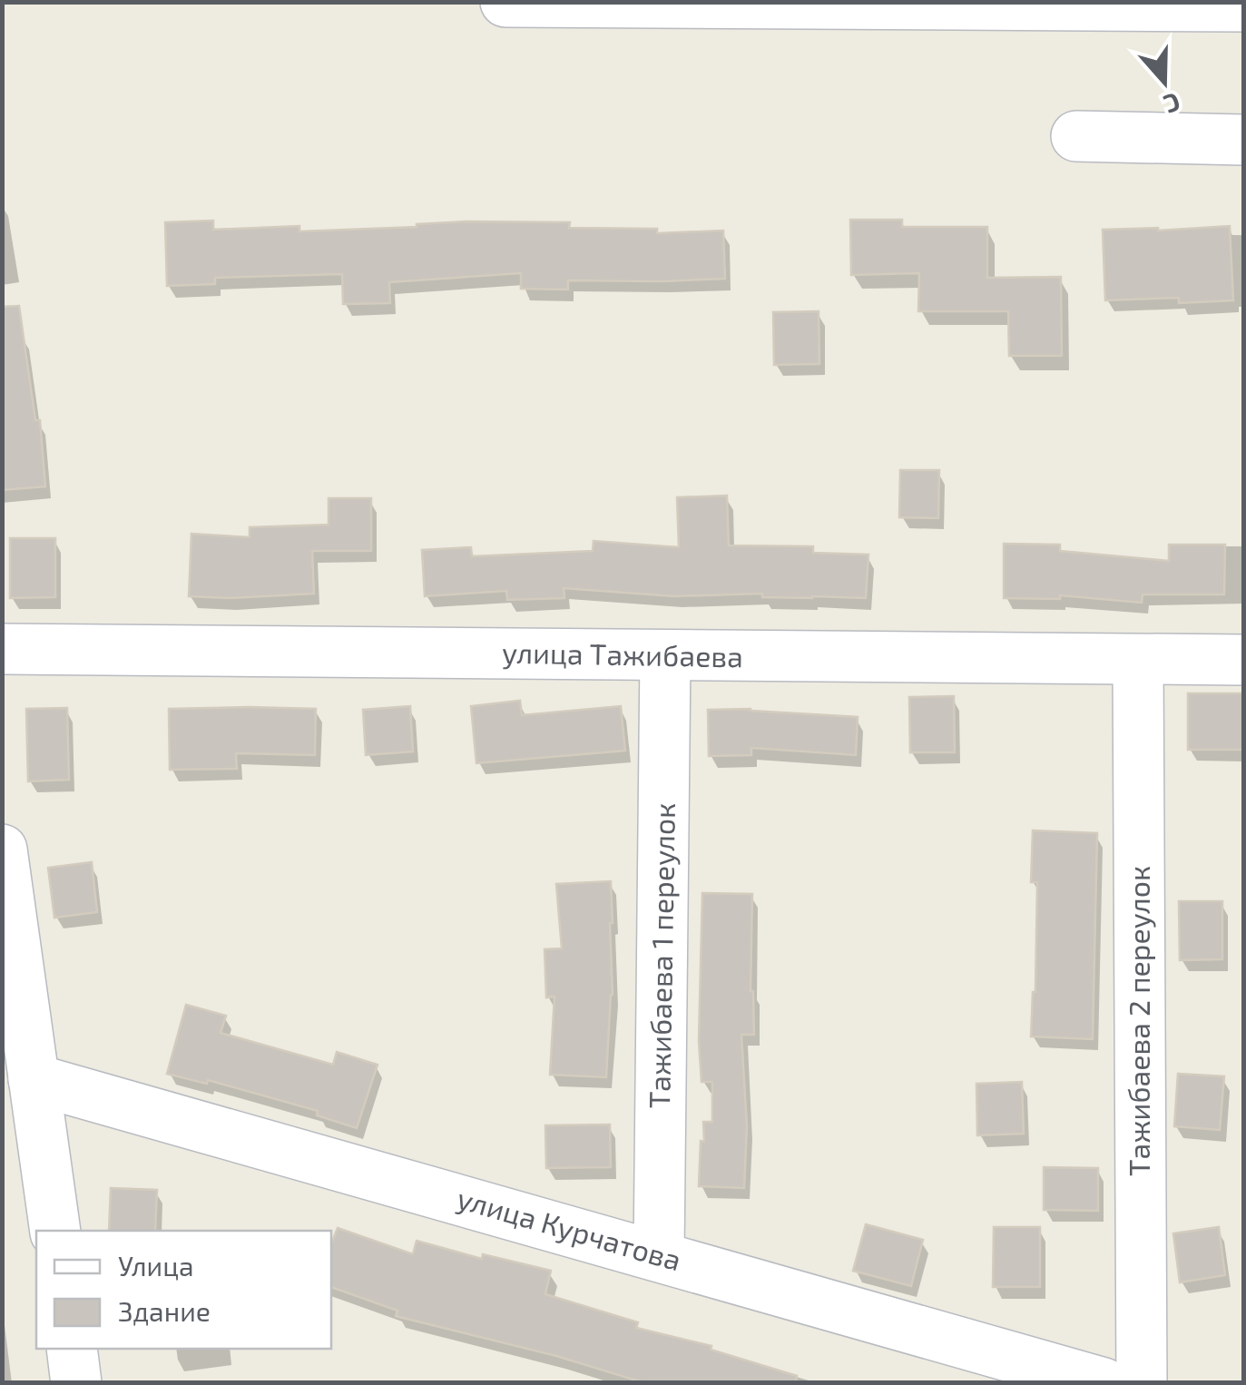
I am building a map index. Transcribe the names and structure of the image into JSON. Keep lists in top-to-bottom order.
{
  "streets": {
    "street": [
      "улица Тажибаева",
      "Тажибаева 1 переулок",
      "Тажибаева 2 переулок",
      "улица Курчатова"
    ]
  },
  "crossings": [
    ["улица Тажибаева", "Тажибаева 1 переулок"],
    ["улица Тажибаева", "Тажибаева 2 переулок"],
    ["Тажибаева 1 переулок", "улица Курчатова"]
  ],
  "legend": ["Улица", "Здание"],
  "north": "bottom"
}
